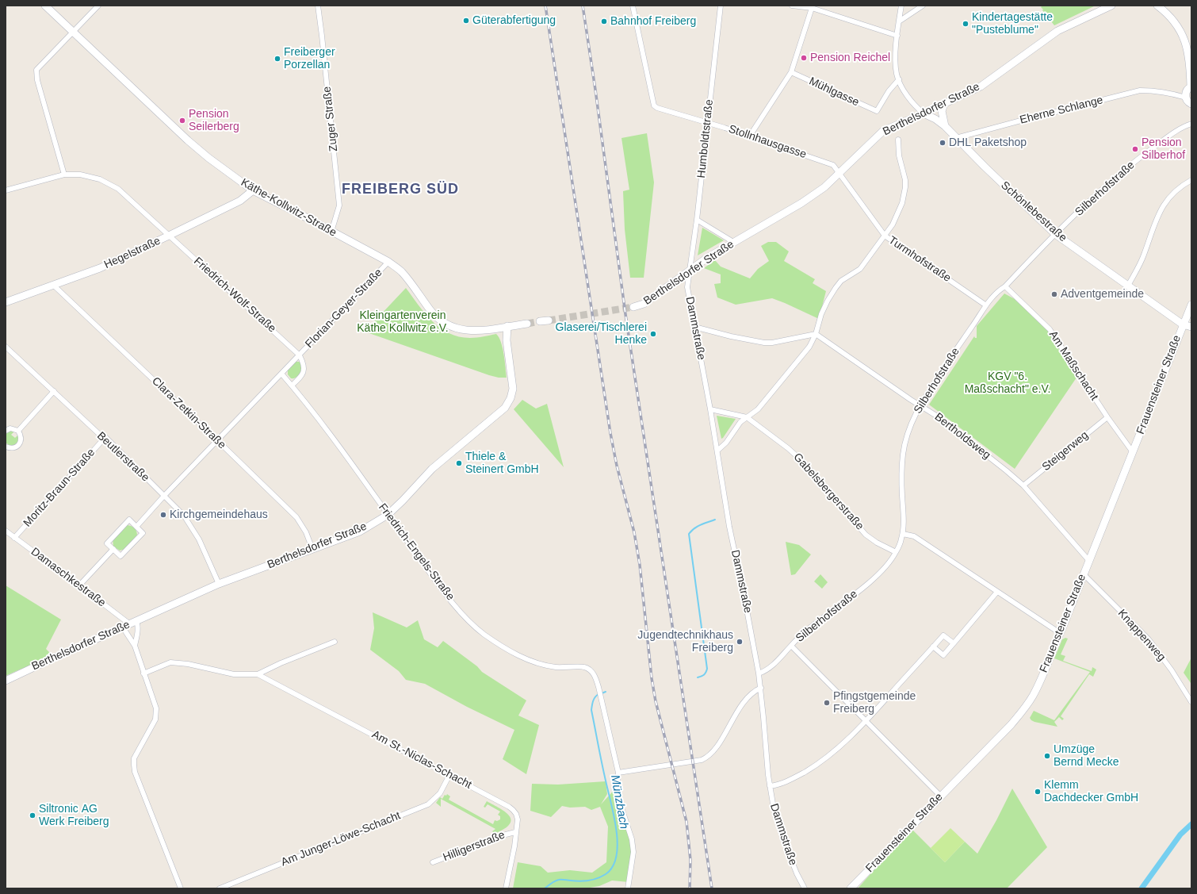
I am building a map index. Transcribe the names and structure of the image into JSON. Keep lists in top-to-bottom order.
{
  "streets": {
    "street": [
      "Mühlgasse",
      "Berthelsdorfer Straße",
      "Eherne Schlange",
      "Zuger Straße",
      "Humboldtstraße",
      "Stollnhausgasse",
      "Silberhofstraße",
      "Käthe-Kollwitz-Straße",
      "Schönlebestraße",
      "Hegelstraße",
      "Turmhofstraße",
      "Friedrich-Wolf-Straße",
      "Florian-Geyer-Straße",
      "Dammstraße",
      "Am Maßschacht",
      "Frauensteiner Straße",
      "Clara-Zetkin-Straße",
      "Bertholdsweg",
      "Steigerweg",
      "Beutlerstraße",
      "Moritz-Braun-Straße",
      "Gabelsbergerstraße",
      "Friedrich-Engels-Straße",
      "Damaschkestraße",
      "Knappenweg",
      "Am St.-Niclas-Schacht",
      "Am Junger-Löwe-Schacht",
      "Hilligerstraße"
    ]
  },
  "crossings": [
    ["Berthelsdorfer Straße", "Humboldtstraße"],
    ["Berthelsdorfer Straße", "Stollnhausgasse"],
    ["Berthelsdorfer Straße", "Käthe-Kollwitz-Straße"],
    ["Berthelsdorfer Straße", "Schönlebestraße"],
    ["Berthelsdorfer Straße", "Turmhofstraße"],
    ["Berthelsdorfer Straße", "Dammstraße"],
    ["Berthelsdorfer Straße", "Clara-Zetkin-Straße"],
    ["Berthelsdorfer Straße", "Beutlerstraße"],
    ["Berthelsdorfer Straße", "Friedrich-Engels-Straße"],
    ["Berthelsdorfer Straße", "Damaschkestraße"],
    ["Eherne Schlange", "Schönlebestraße"],
    ["Zuger Straße", "Käthe-Kollwitz-Straße"],
    ["Humboldtstraße", "Stollnhausgasse"],
    ["Humboldtstraße", "Dammstraße"],
    ["Stollnhausgasse", "Turmhofstraße"],
    ["Silberhofstraße", "Schönlebestraße"],
    ["Silberhofstraße", "Turmhofstraße"],
    ["Silberhofstraße", "Dammstraße"],
    ["Silberhofstraße", "Am Maßschacht"],
    ["Silberhofstraße", "Bertholdsweg"],
    ["Silberhofstraße", "Gabelsbergerstraße"],
    ["Käthe-Kollwitz-Straße", "Hegelstraße"],
    ["Käthe-Kollwitz-Straße", "Florian-Geyer-Straße"],
    ["Schönlebestraße", "Frauensteiner Straße"],
    ["Hegelstraße", "Friedrich-Wolf-Straße"],
    ["Hegelstraße", "Clara-Zetkin-Straße"],
    ["Friedrich-Wolf-Straße", "Florian-Geyer-Straße"],
    ["Florian-Geyer-Straße", "Clara-Zetkin-Straße"],
    ["Florian-Geyer-Straße", "Beutlerstraße"],
    ["Florian-Geyer-Straße", "Friedrich-Engels-Straße"],
    ["Dammstraße", "Gabelsbergerstraße"],
    ["Am Maßschacht", "Frauensteiner Straße"],
    ["Am Maßschacht", "Steigerweg"],
    ["Frauensteiner Straße", "Bertholdsweg"],
    ["Frauensteiner Straße", "Knappenweg"],
    ["Bertholdsweg", "Steigerweg"],
    ["Beutlerstraße", "Moritz-Braun-Straße"],
    ["Moritz-Braun-Straße", "Damaschkestraße"],
    ["Am St.-Niclas-Schacht", "Am Junger-Löwe-Schacht"],
    ["Am St.-Niclas-Schacht", "Hilligerstraße"]
  ],
  "districts": ["FREIBERG SÜD"],
  "water": ["Münzbach"],
  "parks": ["Kleingartenverein Käthe Kollwitz e.V.", "KGV \"6. Maßschacht\" e.V."],
  "places": [
    "Güterabfertigung",
    "Bahnhof Freiberg",
    "Kindertagestätte \"Pusteblume\"",
    "Pension Reichel",
    "Freiberger Porzellan",
    "Pension Seilerberg",
    "DHL Paketshop",
    "Pension Silberhof",
    "Adventgemeinde",
    "Glaserei/Tischlerei Henke",
    "Thiele & Steinert GmbH",
    "Kirchgemeindehaus",
    "Jugendtechnikhaus Freiberg",
    "Pfingstgemeinde Freiberg",
    "Umzüge Bernd Mecke",
    "Klemm Dachdecker GmbH",
    "Siltronic AG Werk Freiberg"
  ]
}
